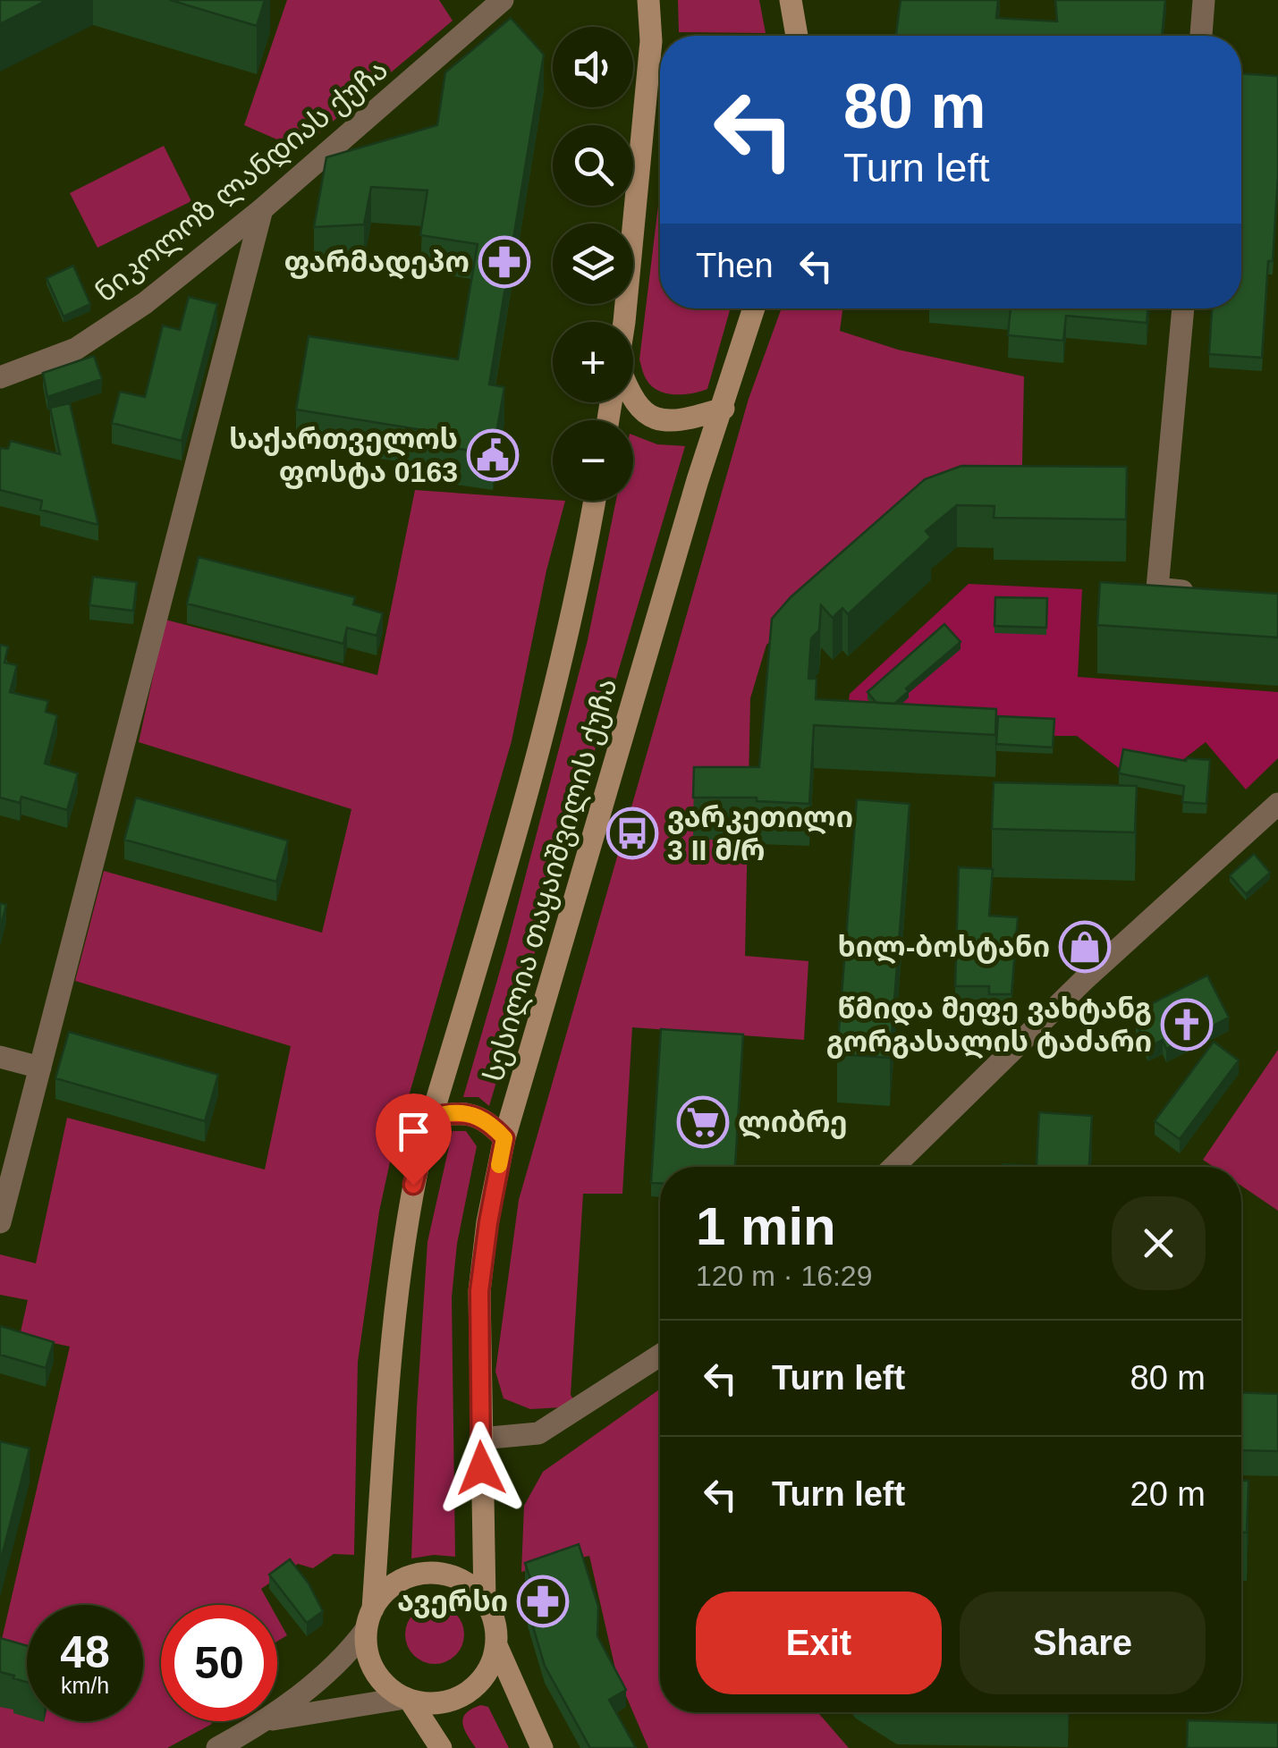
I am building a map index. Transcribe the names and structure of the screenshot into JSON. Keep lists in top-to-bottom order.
{
  "streets": {
    "main road": ["სესილია თაყაიშვილის ქუჩა"],
    "street": ["ნიკოლოზ ლანდიას ქუჩა"]
  },
  "places": {
    "pharmacy": ["ფარმადეპო", "ავერსი"],
    "public building": ["საქართველოს ფოსტა 0163"],
    "bus stop": ["ვარკეთილი 3 II მ/რ"],
    "shop": ["ხილ-ბოსტანი"],
    "church": ["წმიდა მეფე ვახტანგ გორგასალის ტაძარი"],
    "supermarket": ["ლიბრე"]
  },
  "page": {
    "map_buttons": ["+", "−"],
    "turn": ["80 m", "Turn left"],
    "then": "Then",
    "heading": ["1 min", "120 m · 16:29"],
    "list": [
      {
        "name": "Turn left",
        "value": "80 m"
      },
      {
        "name": "Turn left",
        "value": "20 m"
      }
    ],
    "buttons": ["Exit", "Share"],
    "speed": "48 km/h",
    "limit": "50"
  }
}
